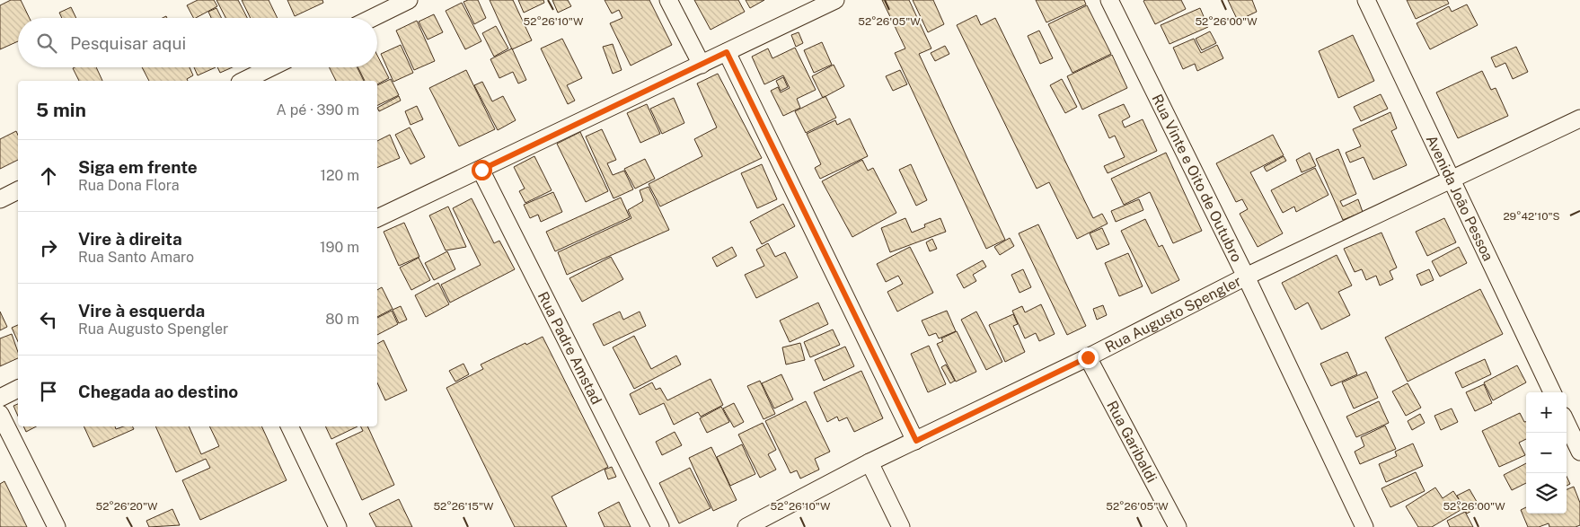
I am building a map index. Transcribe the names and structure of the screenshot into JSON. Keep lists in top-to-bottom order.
{
  "streets": {
    "street": [
      "Rua Vinte e Oito de Outubro",
      "Avenida João Pessoa",
      "Rua Augusto Spengler",
      "Rua Padre Amstad",
      "Rua Garibaldi"
    ]
  },
  "crossings": [
    ["Rua Vinte e Oito de Outubro", "Rua Augusto Spengler"],
    ["Avenida João Pessoa", "Rua Augusto Spengler"],
    ["Rua Augusto Spengler", "Rua Garibaldi"]
  ],
  "page": {
    "search": "Pesquisar aqui",
    "heading": ["5 min", "A pé · 390 m"],
    "list": [
      ["Siga em frente", "Rua Dona Flora", "120 m"],
      ["Vire à direita", "Rua Santo Amaro", "190 m"],
      ["Vire à esquerda", "Rua Augusto Spengler", "80 m"],
      "Chegada ao destino"
    ],
    "map_buttons": ["+", "−"]
  },
  "coordinates": [
    "52°26'10\"W",
    "52°26'05\"W",
    "52°26'00\"W",
    "29°42'10\"S",
    "52°26'20\"W",
    "52°26'15\"W"
  ]
}
